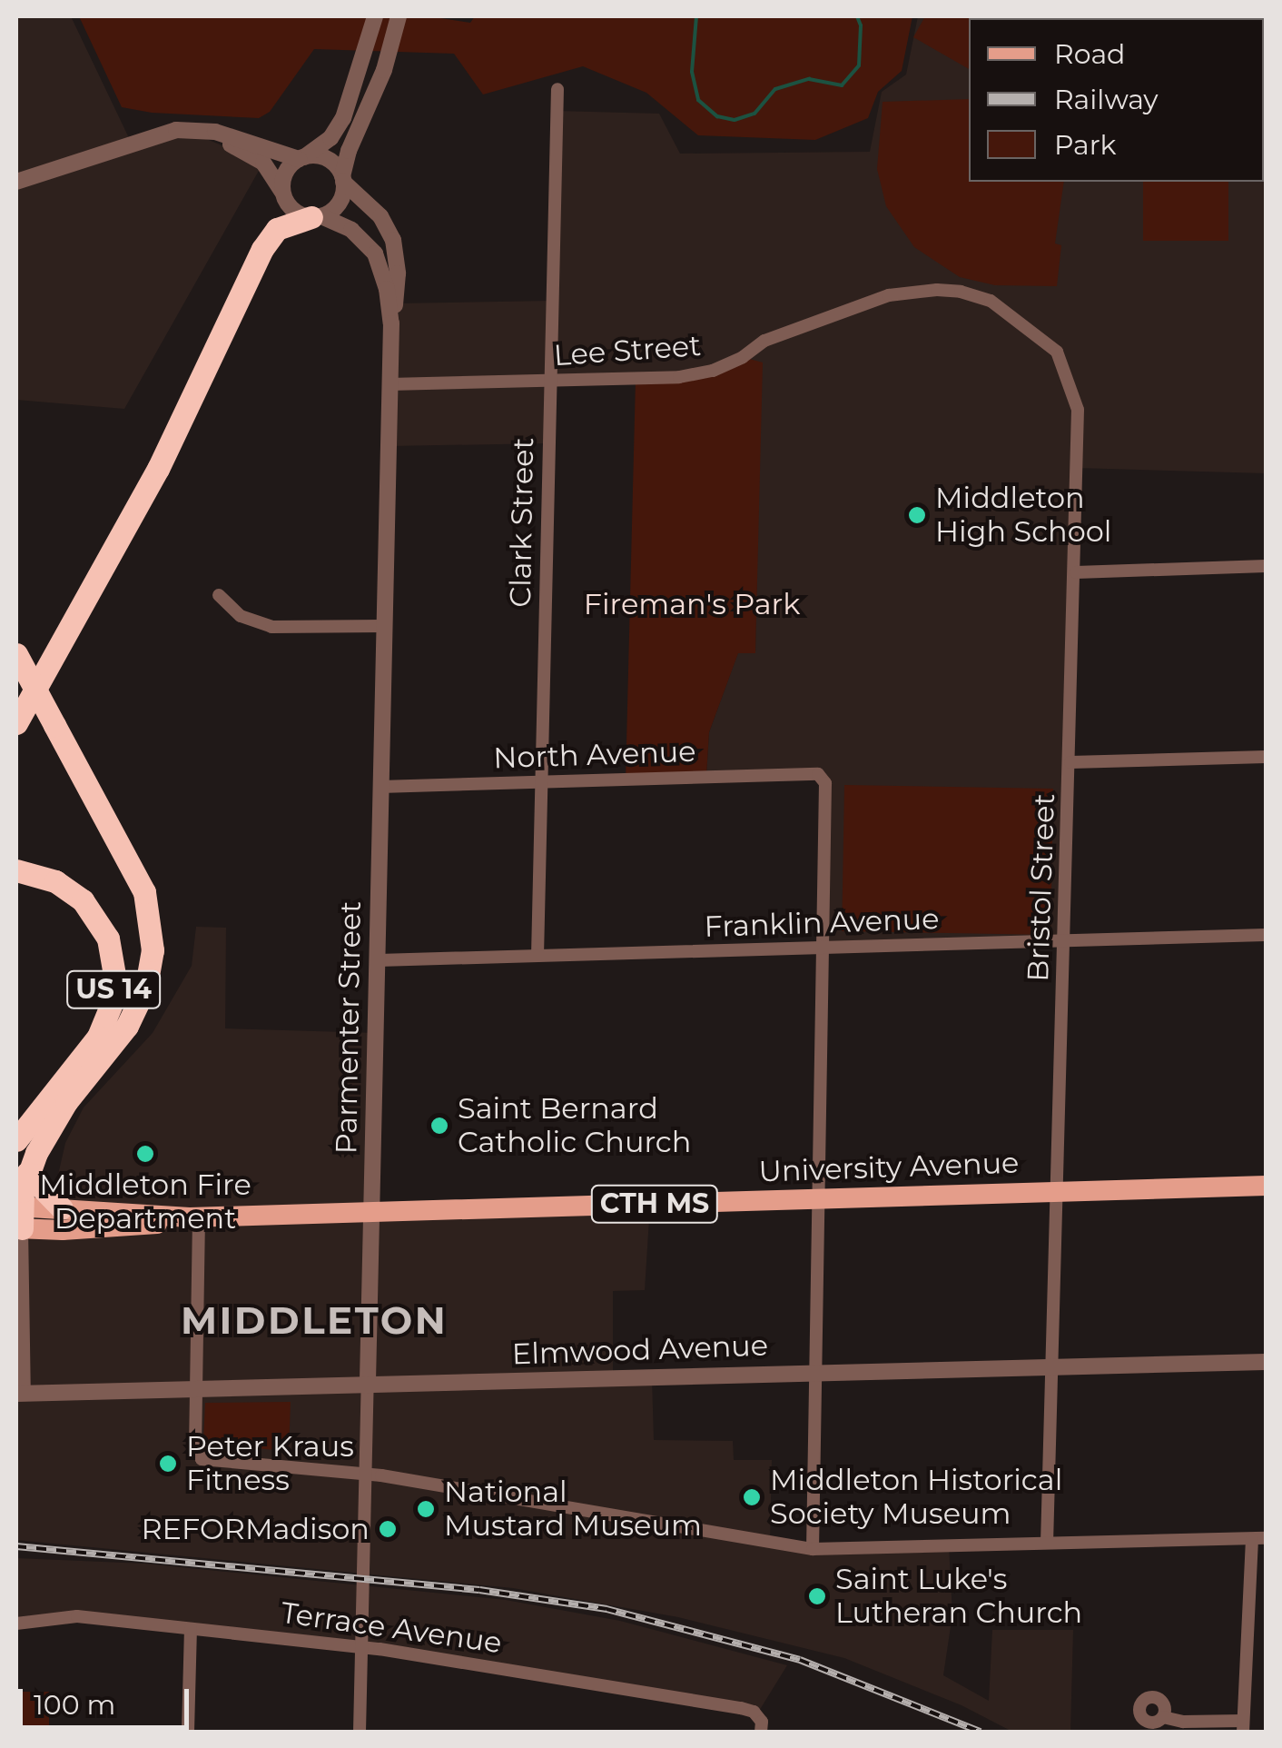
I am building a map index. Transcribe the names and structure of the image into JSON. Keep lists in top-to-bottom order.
{
  "streets": {
    "highway": ["US 14"],
    "main road": ["University Avenue", "CTH MS"],
    "street": [
      "Lee Street",
      "Clark Street",
      "North Avenue",
      "Bristol Street",
      "Franklin Avenue",
      "Parmenter Street",
      "Elmwood Avenue",
      "Terrace Avenue"
    ]
  },
  "crossings": [
    ["Lee Street", "Clark Street"],
    ["Lee Street", "Bristol Street"],
    ["Lee Street", "Parmenter Street"],
    ["Clark Street", "North Avenue"],
    ["Clark Street", "Franklin Avenue"],
    ["North Avenue", "Franklin Avenue"],
    ["North Avenue", "Parmenter Street"],
    ["Bristol Street", "Franklin Avenue"],
    ["Bristol Street", "University Avenue"],
    ["Bristol Street", "Elmwood Avenue"],
    ["Franklin Avenue", "Parmenter Street"],
    ["Parmenter Street", "University Avenue"],
    ["Parmenter Street", "Elmwood Avenue"],
    ["Parmenter Street", "Terrace Avenue"]
  ],
  "districts": ["MIDDLETON"],
  "parks": ["Fireman's Park"],
  "places": [
    "Middleton High School",
    "Saint Bernard Catholic Church",
    "Middleton Fire Department",
    "Peter Kraus Fitness",
    "Middleton Historical Society Museum",
    "National Mustard Museum",
    "REFORMadison",
    "Saint Luke's Lutheran Church"
  ],
  "legend": ["Road", "Railway", "Park"],
  "scale_bar": "100 m"
}
